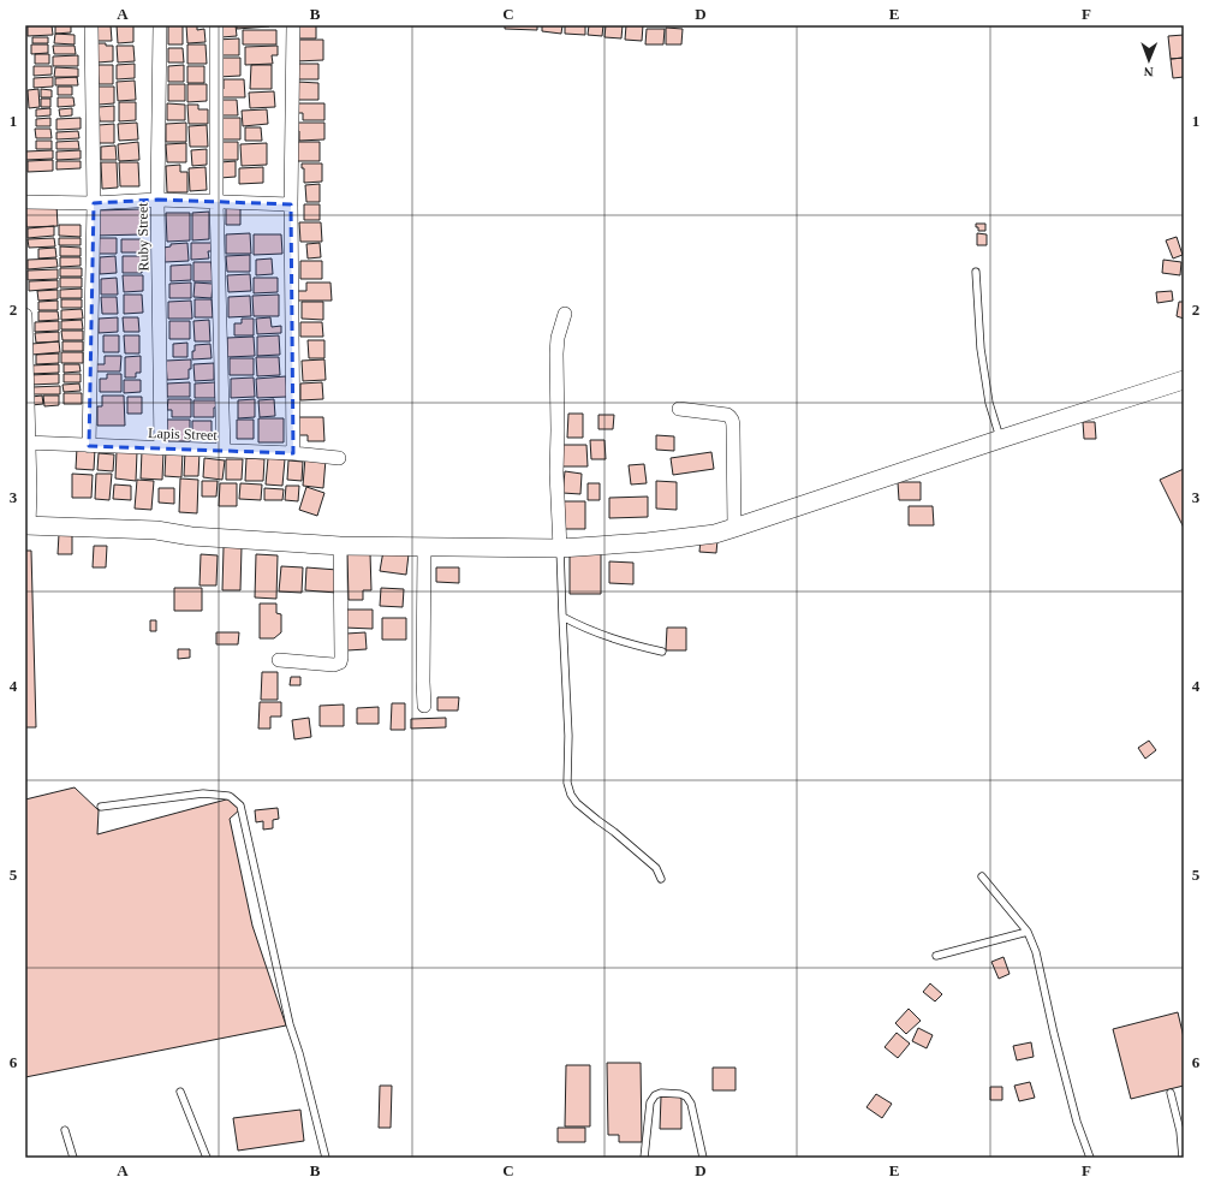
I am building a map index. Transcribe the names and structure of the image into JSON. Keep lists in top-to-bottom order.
{
  "streets": {
    "street": ["Ruby Street", "Lapis Street"]
  },
  "crossings": [
    ["Ruby Street", "Lapis Street"]
  ],
  "north": "bottom",
  "grid": {
    "columns": [
      "A",
      "B",
      "C",
      "D",
      "E",
      "F"
    ],
    "rows": [
      "1",
      "2",
      "3",
      "4",
      "5",
      "6"
    ]
  }
}
